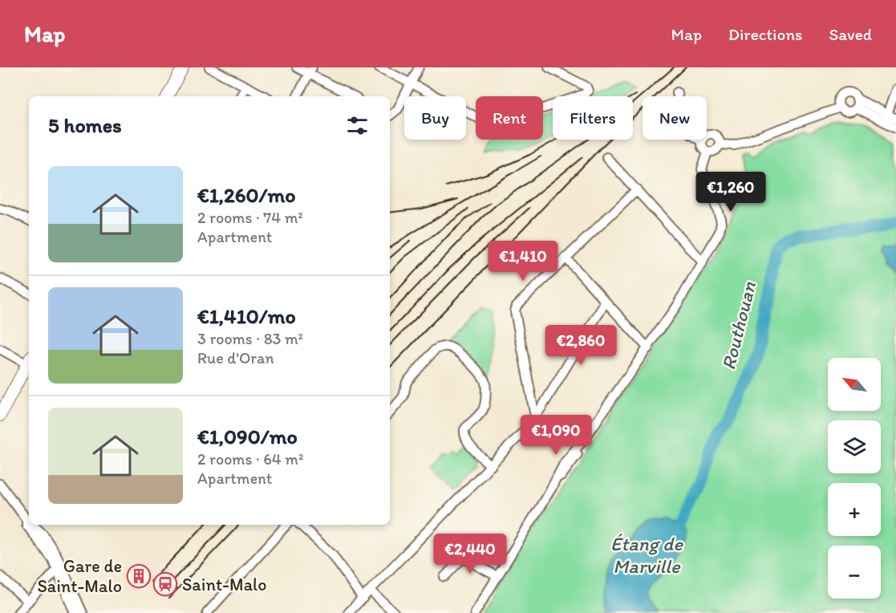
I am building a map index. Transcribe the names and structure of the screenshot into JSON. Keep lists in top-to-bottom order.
{
  "water": ["Routhouan", "Étang de Marville"],
  "places": {
    "building": ["Gare de Saint-Malo"],
    "station": ["Saint-Malo"]
  },
  "north": "top left",
  "page": {
    "header": "Map",
    "nav": ["Map", "Directions", "Saved"],
    "chip": [
      "Buy",
      "Rent",
      "Filters",
      "New"
    ],
    "heading": "5 homes",
    "list": [
      {
        "name": "€1,260/mo",
        "note": "2 rooms · 74 m² · Apartment"
      },
      {
        "name": "€1,410/mo",
        "note": "3 rooms · 83 m² · Rue d'Oran"
      },
      {
        "name": "€1,090/mo",
        "note": "2 rooms · 64 m² · Apartment"
      }
    ],
    "price": [
      "€1,260",
      "€1,410",
      "€2,860",
      "€1,090",
      "€2,440"
    ],
    "map_buttons": ["+", "−"]
  }
}
